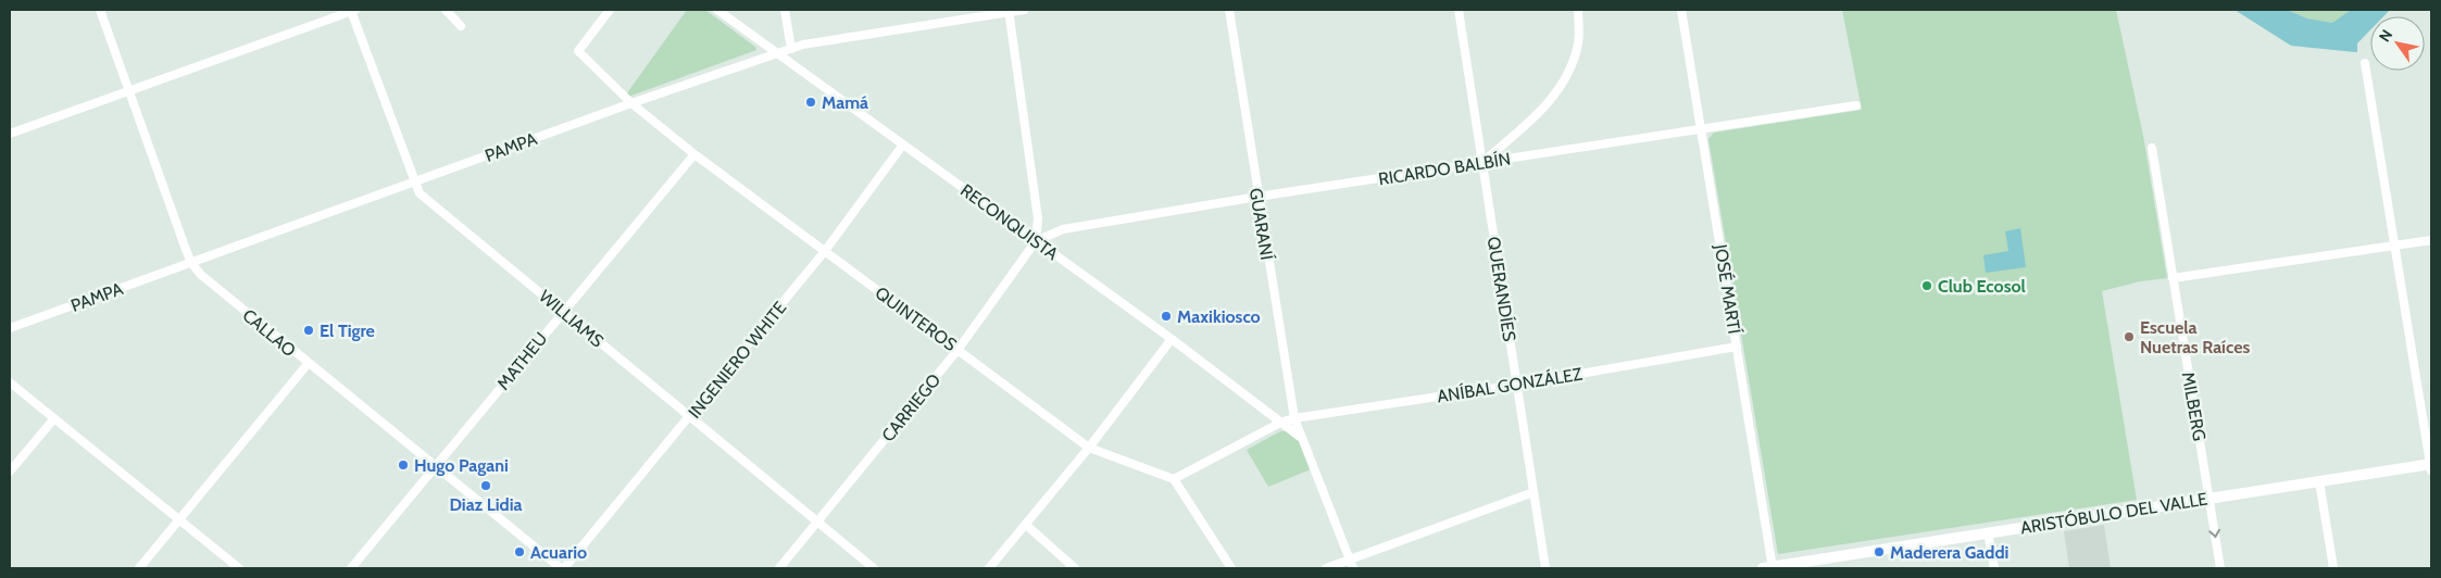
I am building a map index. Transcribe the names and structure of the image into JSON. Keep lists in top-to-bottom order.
{
  "streets": {
    "street": [
      "PAMPA",
      "RICARDO BALBÍN",
      "RECONQUISTA",
      "GUARANÍ",
      "QUERANDÍES",
      "JOSÉ MARTÍ",
      "WILLIAMS",
      "QUINTEROS",
      "CALLAO",
      "INGENIERO WHITE",
      "MATHEU",
      "ANÍBAL GONZÁLEZ",
      "MILBERG",
      "CARRIEGO",
      "ARISTÓBULO DEL VALLE"
    ]
  },
  "crossings": [
    ["PAMPA", "RECONQUISTA"],
    ["PAMPA", "WILLIAMS"],
    ["PAMPA", "QUINTEROS"],
    ["PAMPA", "CALLAO"],
    ["RICARDO BALBÍN", "RECONQUISTA"],
    ["RICARDO BALBÍN", "GUARANÍ"],
    ["RICARDO BALBÍN", "QUERANDÍES"],
    ["RICARDO BALBÍN", "JOSÉ MARTÍ"],
    ["RICARDO BALBÍN", "CARRIEGO"],
    ["RECONQUISTA", "GUARANÍ"],
    ["RECONQUISTA", "INGENIERO WHITE"],
    ["RECONQUISTA", "ANÍBAL GONZÁLEZ"],
    ["RECONQUISTA", "CARRIEGO"],
    ["GUARANÍ", "ANÍBAL GONZÁLEZ"],
    ["QUERANDÍES", "ANÍBAL GONZÁLEZ"],
    ["JOSÉ MARTÍ", "ANÍBAL GONZÁLEZ"],
    ["JOSÉ MARTÍ", "ARISTÓBULO DEL VALLE"],
    ["WILLIAMS", "INGENIERO WHITE"],
    ["WILLIAMS", "MATHEU"],
    ["WILLIAMS", "CARRIEGO"],
    ["QUINTEROS", "INGENIERO WHITE"],
    ["QUINTEROS", "MATHEU"],
    ["QUINTEROS", "CARRIEGO"],
    ["CALLAO", "INGENIERO WHITE"],
    ["CALLAO", "MATHEU"],
    ["MILBERG", "ARISTÓBULO DEL VALLE"]
  ],
  "places": [
    "Mamá",
    "Club Ecosol",
    "Maxikiosco",
    "El Tigre",
    "Escuela Nuetras Raíces",
    "Hugo Pagani",
    "Diaz Lidia",
    "Acuario",
    "Maderera Gaddi"
  ],
  "north": "top left"
}
